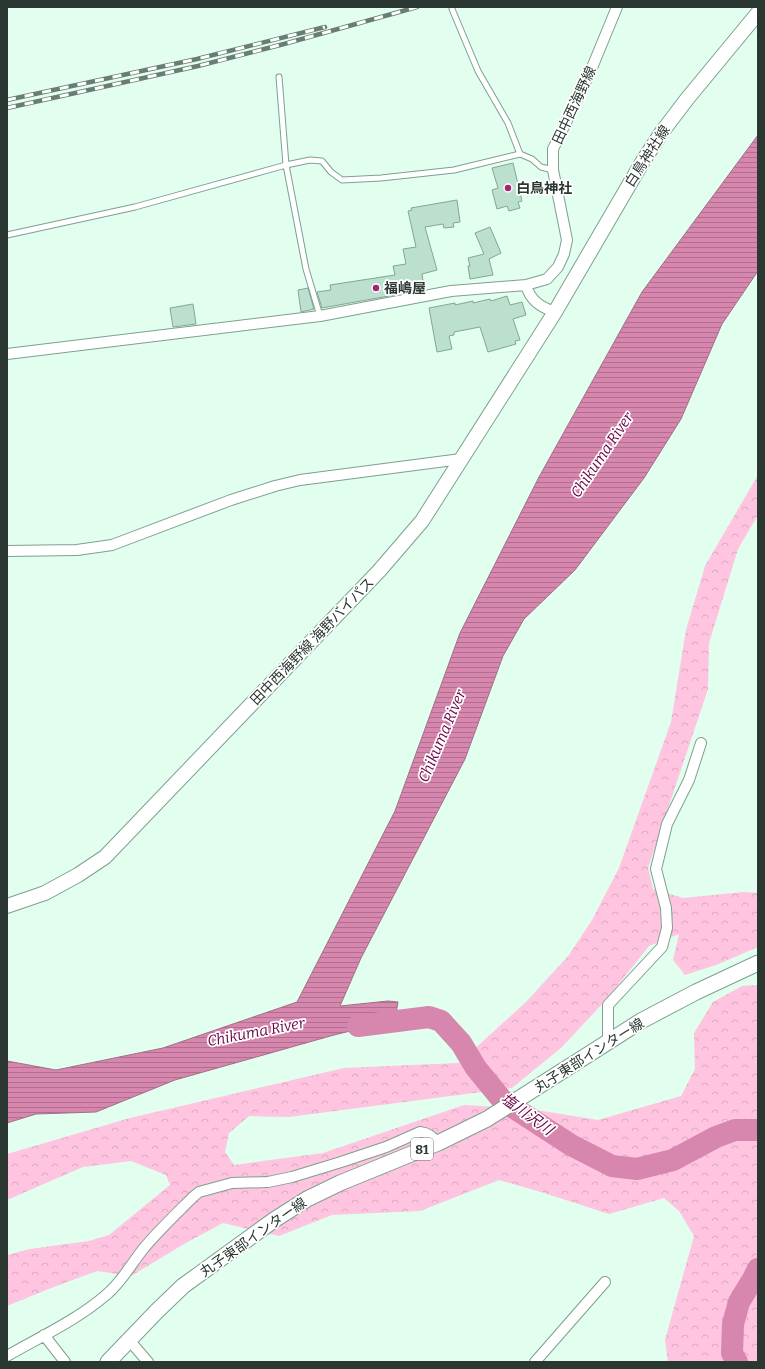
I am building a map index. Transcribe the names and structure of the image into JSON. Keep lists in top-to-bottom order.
{
  "streets": {
    "main road": ["丸子東部インター線", "81"],
    "street": ["田中西海野線", "白鳥神社線", "田中西海野線 海野バイパス"]
  },
  "crossings": [
    ["白鳥神社線", "田中西海野線 海野バイパス"]
  ],
  "water": ["Chikuma River", "塩川沢川"],
  "places": ["白鳥神社", "福嶋屋"]
}
